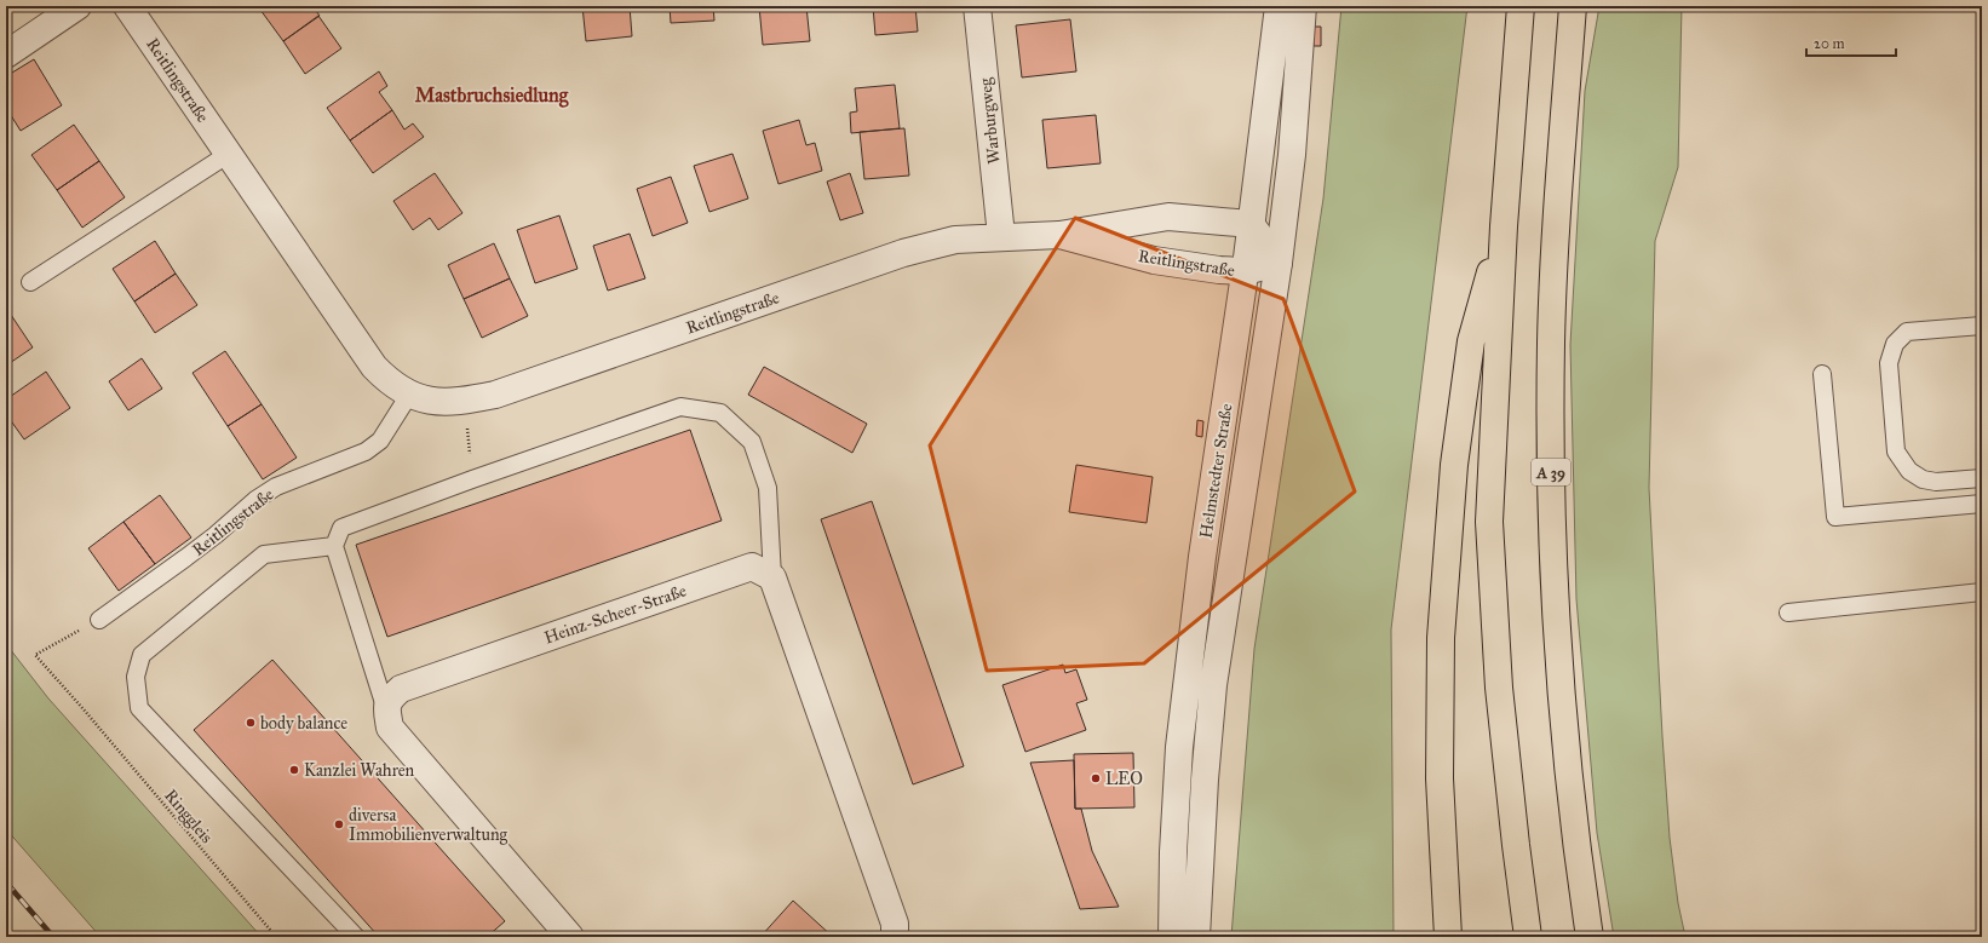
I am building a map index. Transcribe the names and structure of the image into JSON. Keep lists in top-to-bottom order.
{
  "streets": {
    "highway": ["A 39"],
    "street": [
      "Reitlingstraße",
      "Warburgweg",
      "Helmstedter Straße",
      "Heinz-Scheer-Straße"
    ],
    "path": ["Ringgleis"]
  },
  "crossings": [
    ["Reitlingstraße", "Warburgweg"],
    ["Reitlingstraße", "Helmstedter Straße"],
    ["Reitlingstraße", "Ringgleis"]
  ],
  "districts": ["Mastbruchsiedlung"],
  "places": [
    "body balance",
    "Kanzlei Wahren",
    "LEO",
    "diversa Immobilienverwaltung"
  ],
  "scale_bar": "20 m"
}
